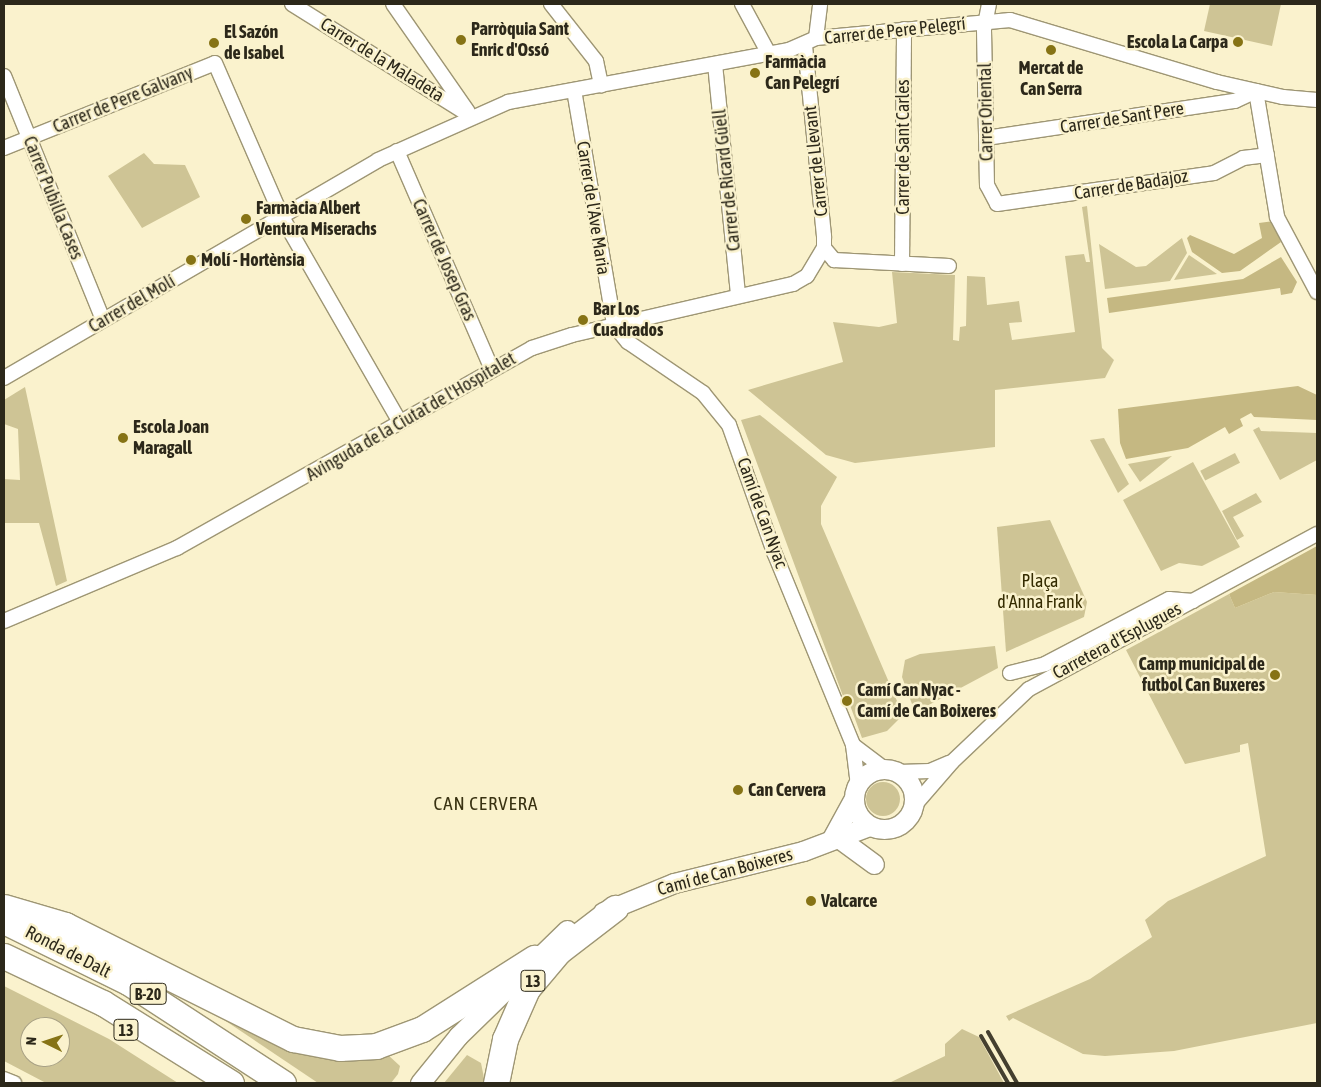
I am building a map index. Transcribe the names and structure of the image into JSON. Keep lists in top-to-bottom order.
{
  "streets": {
    "highway": ["Ronda de Dalt", "13", "B-20"],
    "street": [
      "Carrer de Pere Pelegrí",
      "Carrer de la Maladeta",
      "Carrer de Pere Galvany",
      "Carrer Oriental",
      "Carrer de Sant Pere",
      "Carrer de Sant Carles",
      "Carrer de Llevant",
      "Carrer de Ricard Güell",
      "Carrer de Badajoz",
      "Carrer Pubilla Cases",
      "Carrer de l'Ave Maria",
      "Carrer de Josep Gras",
      "Carrer del Molí",
      "Avinguda de la Ciutat de l'Hospitalet",
      "Camí de Can Nyac",
      "Carretera d'Esplugues",
      "Camí de Can Boixeres"
    ]
  },
  "crossings": [
    ["Carrer de Pere Pelegrí", "Carrer de la Maladeta"],
    ["Carrer de Pere Pelegrí", "Carrer Oriental"],
    ["Carrer de Pere Pelegrí", "Carrer de Sant Pere"],
    ["Carrer de Pere Pelegrí", "Carrer de Sant Carles"],
    ["Carrer de Pere Pelegrí", "Carrer de Llevant"],
    ["Carrer de Pere Pelegrí", "Carrer de Ricard Güell"],
    ["Carrer de Pere Pelegrí", "Carrer de l'Ave Maria"],
    ["Carrer de Pere Pelegrí", "Carrer del Molí"],
    ["Carrer de la Maladeta", "Carrer del Molí"],
    ["Carrer de Pere Galvany", "Carrer Pubilla Cases"],
    ["Carrer de Pere Galvany", "Carrer del Molí"],
    ["Carrer Oriental", "Carrer de Sant Pere"],
    ["Carrer Oriental", "Carrer de Badajoz"],
    ["Carrer de Llevant", "Avinguda de la Ciutat de l'Hospitalet"],
    ["Carrer de Ricard Güell", "Avinguda de la Ciutat de l'Hospitalet"],
    ["Carrer Pubilla Cases", "Carrer del Molí"],
    ["Carrer de l'Ave Maria", "Avinguda de la Ciutat de l'Hospitalet"],
    ["Carrer de l'Ave Maria", "Camí de Can Nyac"],
    ["Carrer de Josep Gras", "Carrer del Molí"],
    ["Carrer de Josep Gras", "Avinguda de la Ciutat de l'Hospitalet"],
    ["Avinguda de la Ciutat de l'Hospitalet", "Camí de Can Nyac"],
    ["Camí de Can Nyac", "Carretera d'Esplugues"],
    ["Camí de Can Nyac", "Camí de Can Boixeres"],
    ["Carretera d'Esplugues", "Camí de Can Boixeres"],
    ["Camí de Can Boixeres", "13"],
    ["Ronda de Dalt", "13"]
  ],
  "districts": ["CAN CERVERA"],
  "parks": ["Plaça d'Anna Frank"],
  "places": [
    "Parròquia Sant Enric d'Ossó",
    "Escola La Carpa",
    "El Sazón de Isabel",
    "Mercat de Can Serra",
    "Farmàcia Can Pelegrí",
    "Farmàcia Albert Ventura Miserachs",
    "Molí - Hortènsia",
    "Bar Los Cuadrados",
    "Escola Joan Maragall",
    "Camp municipal de futbol Can Buxeres",
    "Camí Can Nyac - Camí de Can Boixeres",
    "Can Cervera",
    "Valcarce"
  ],
  "north": "left"
}
